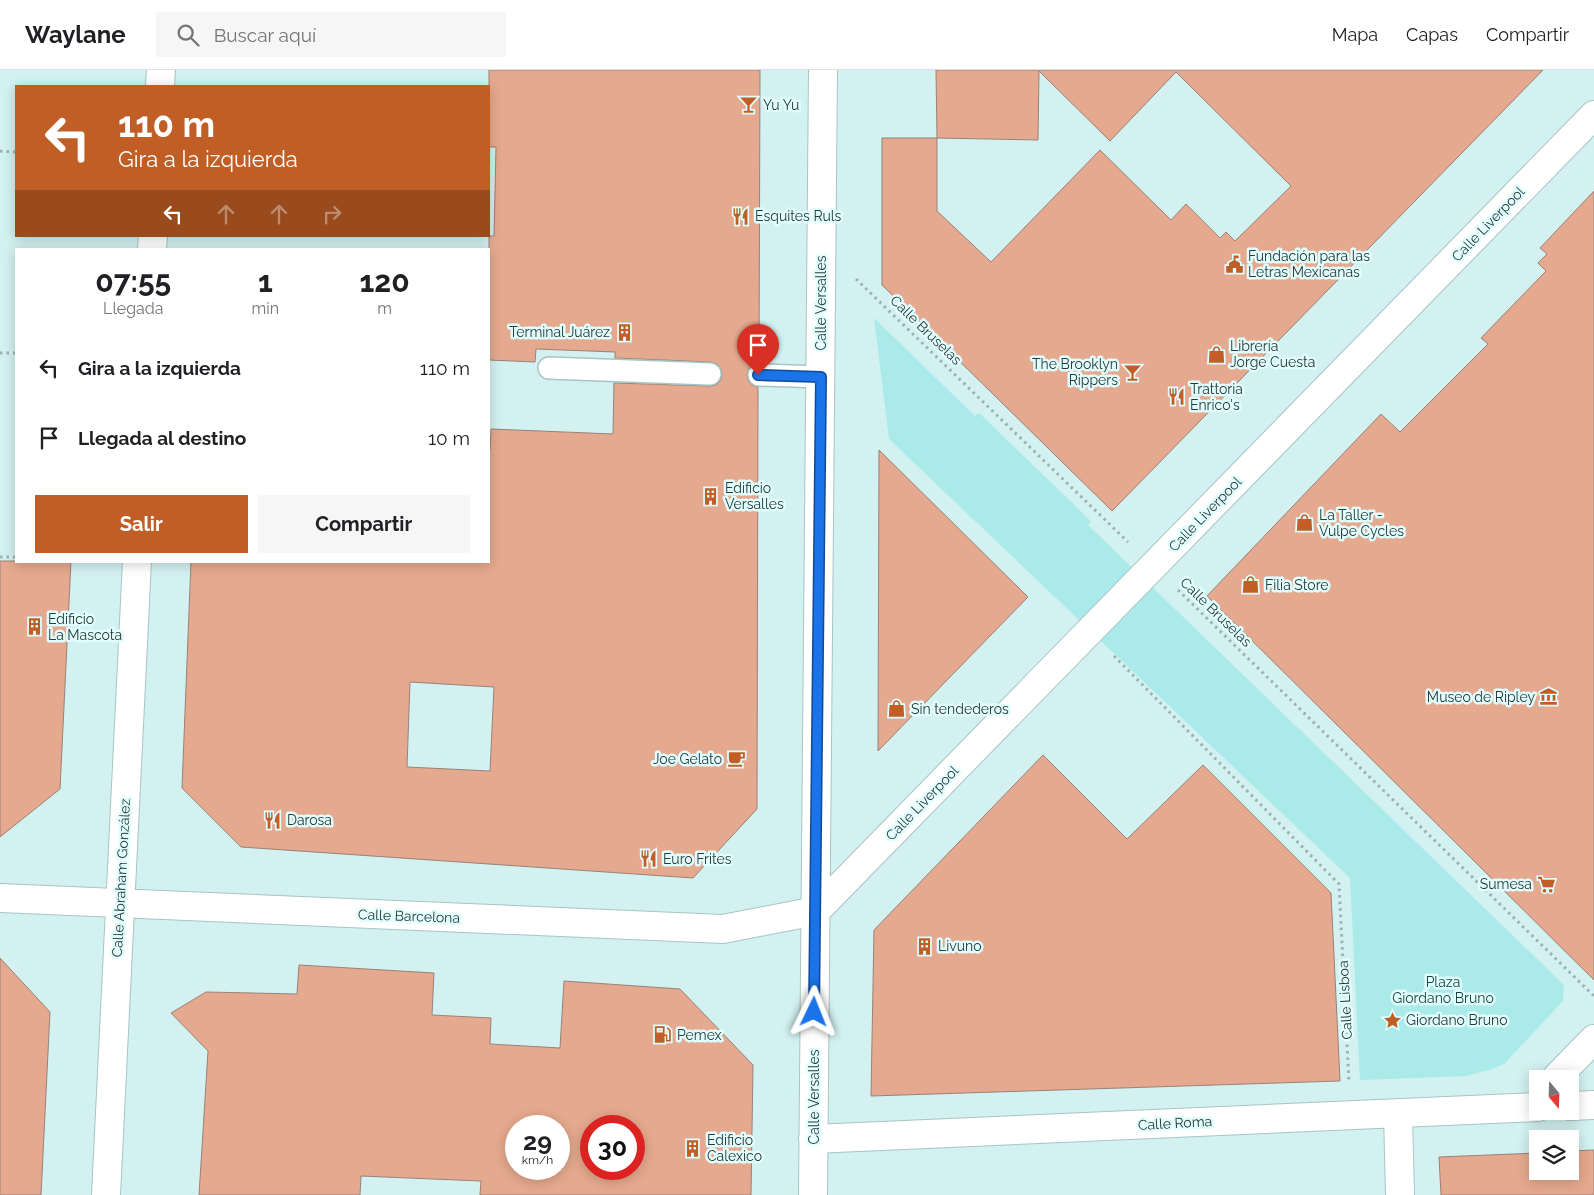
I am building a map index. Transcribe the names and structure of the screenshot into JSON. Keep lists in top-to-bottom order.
{
  "streets": {
    "street": [
      "Calle Liverpool",
      "Calle Versalles",
      "Calle Abraham González",
      "Calle Barcelona",
      "Calle Roma"
    ],
    "path": ["Calle Bruselas", "Calle Lisboa"]
  },
  "crossings": [
    ["Calle Liverpool", "Calle Versalles"],
    ["Calle Liverpool", "Calle Bruselas"],
    ["Calle Liverpool", "Calle Barcelona"],
    ["Calle Liverpool", "Calle Lisboa"],
    ["Calle Versalles", "Calle Bruselas"],
    ["Calle Versalles", "Calle Barcelona"],
    ["Calle Versalles", "Calle Roma"],
    ["Calle Abraham González", "Calle Barcelona"],
    ["Calle Lisboa", "Calle Roma"]
  ],
  "parks": ["Plaza Giordano Bruno"],
  "places": {
    "bar": ["Yu Yu", "The Brooklyn Rippers"],
    "restaurant": [
      "Esquites Ruls",
      "Trattoria Enrico's",
      "Darosa",
      "Euro Frites"
    ],
    "public building": ["Fundación para las Letras Mexicanas"],
    "building": [
      "Terminal Juárez",
      "Edificio Versalles",
      "Edificio La Mascota",
      "Livuno",
      "Edificio Calexico"
    ],
    "shop": [
      "Librería Jorge Cuesta",
      "La Taller - Vulpe Cycles",
      "Filia Store",
      "Sin tendederos"
    ],
    "museum": ["Museo de Ripley"],
    "cafe": ["Joe Gelato"],
    "supermarket": ["Sumesa"],
    "place": ["Giordano Bruno"],
    "fuel station": ["Pemex"]
  },
  "north": "bottom",
  "page": {
    "header": "Waylane",
    "search": "Buscar aquí",
    "nav": ["Mapa", "Capas", "Compartir"],
    "turn": ["110 m", "Gira a la izquierda"],
    "eta": [
      "07:55",
      "Llegada",
      "1",
      "min",
      "120",
      "m"
    ],
    "list": [
      {
        "name": "Gira a la izquierda",
        "value": "110 m"
      },
      {
        "name": "Llegada al destino",
        "value": "10 m"
      }
    ],
    "buttons": ["Salir", "Compartir"],
    "speed": "29 km/h",
    "limit": "30"
  }
}
